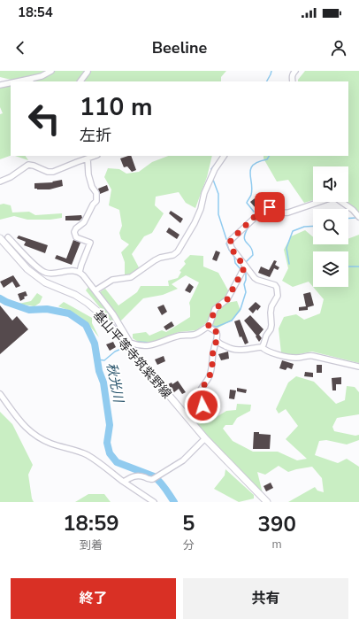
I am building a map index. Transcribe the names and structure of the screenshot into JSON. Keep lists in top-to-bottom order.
{
  "streets": {
    "main road": ["基山平等寺筑紫野線"]
  },
  "water": ["秋光川"],
  "page": {
    "status": "18:54",
    "header": "Beeline",
    "turn": ["110 m", "左折"],
    "eta": [
      "18:59",
      "到着",
      "5",
      "分",
      "390",
      "m"
    ],
    "buttons": ["終了", "共有"]
  }
}
